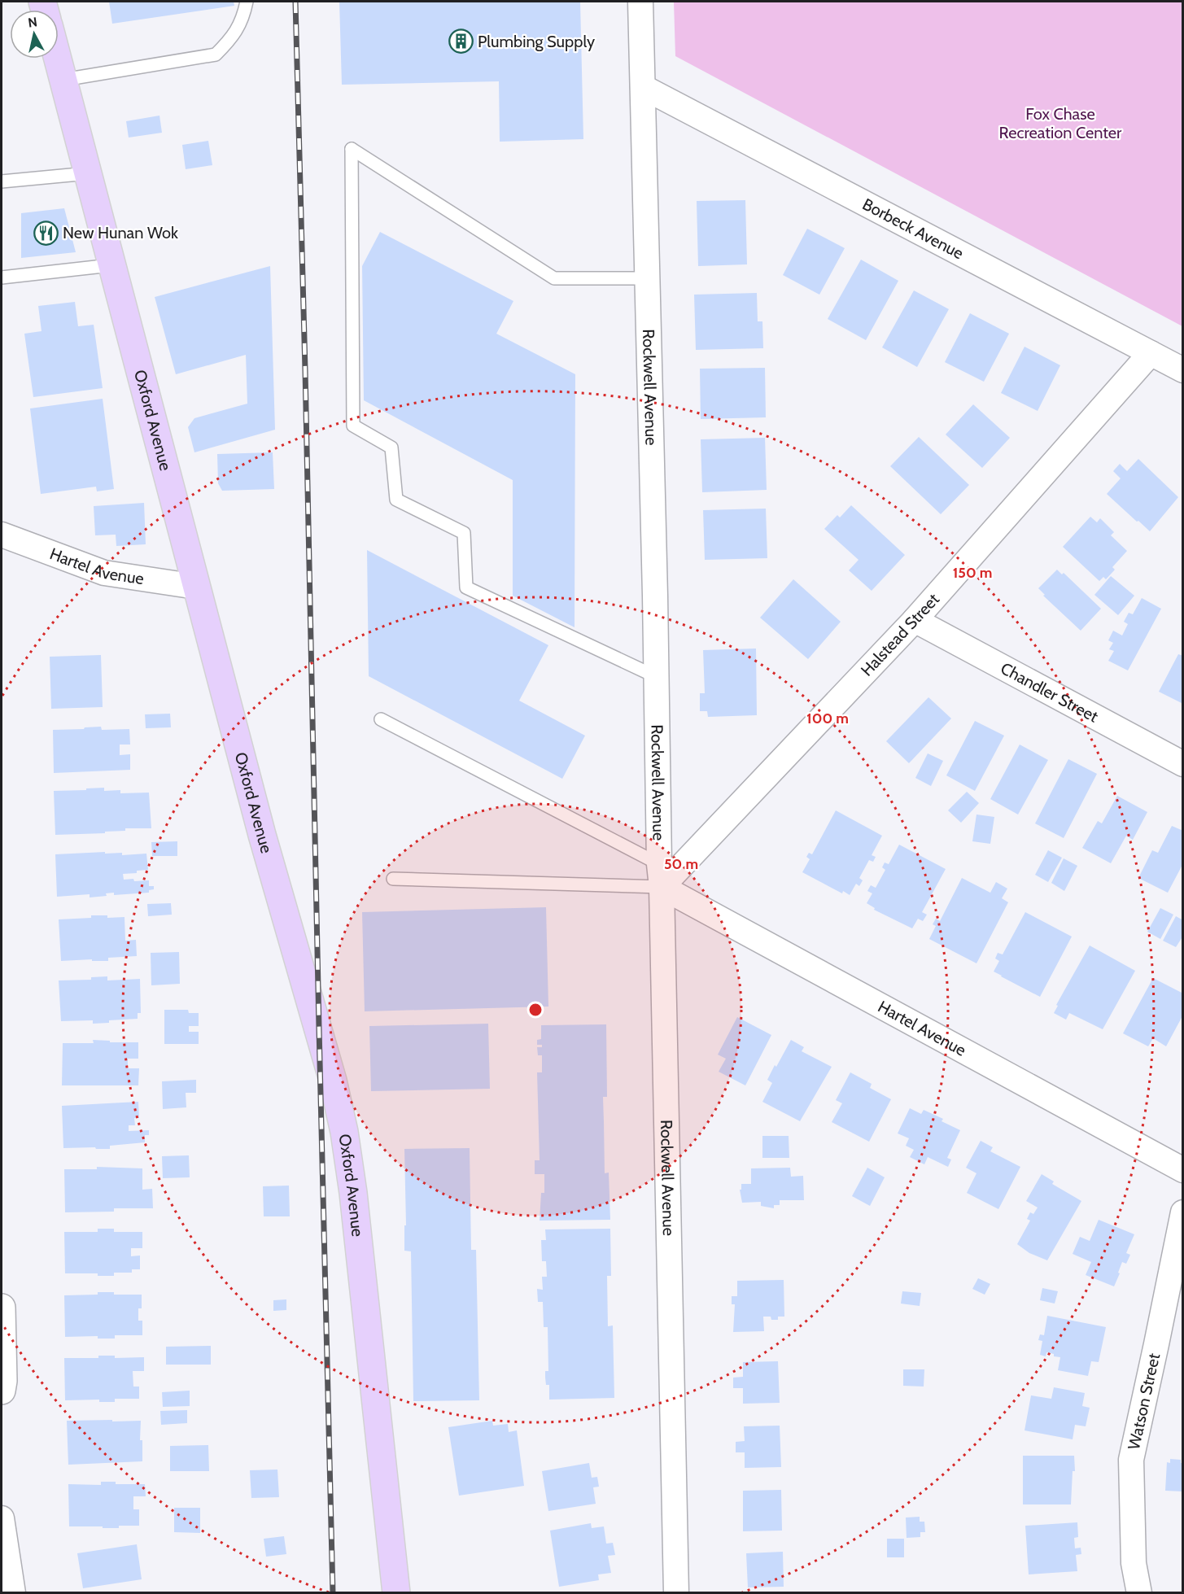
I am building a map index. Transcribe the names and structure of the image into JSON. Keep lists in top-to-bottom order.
{
  "streets": {
    "main road": ["Oxford Avenue"],
    "street": [
      "Borbeck Avenue",
      "Rockwell Avenue",
      "Hartel Avenue",
      "Halstead Street",
      "Chandler Street",
      "Watson Street"
    ]
  },
  "crossings": [
    ["Borbeck Avenue", "Rockwell Avenue"],
    ["Borbeck Avenue", "Halstead Street"],
    ["Rockwell Avenue", "Hartel Avenue"],
    ["Rockwell Avenue", "Halstead Street"],
    ["Oxford Avenue", "Hartel Avenue"],
    ["Hartel Avenue", "Halstead Street"],
    ["Halstead Street", "Chandler Street"]
  ],
  "parks": ["Fox Chase Recreation Center"],
  "places": {
    "building": ["Plumbing Supply"],
    "restaurant": ["New Hunan Wok"]
  },
  "north": "top",
  "rings": ["150 m", "100 m", "50 m"]
}
